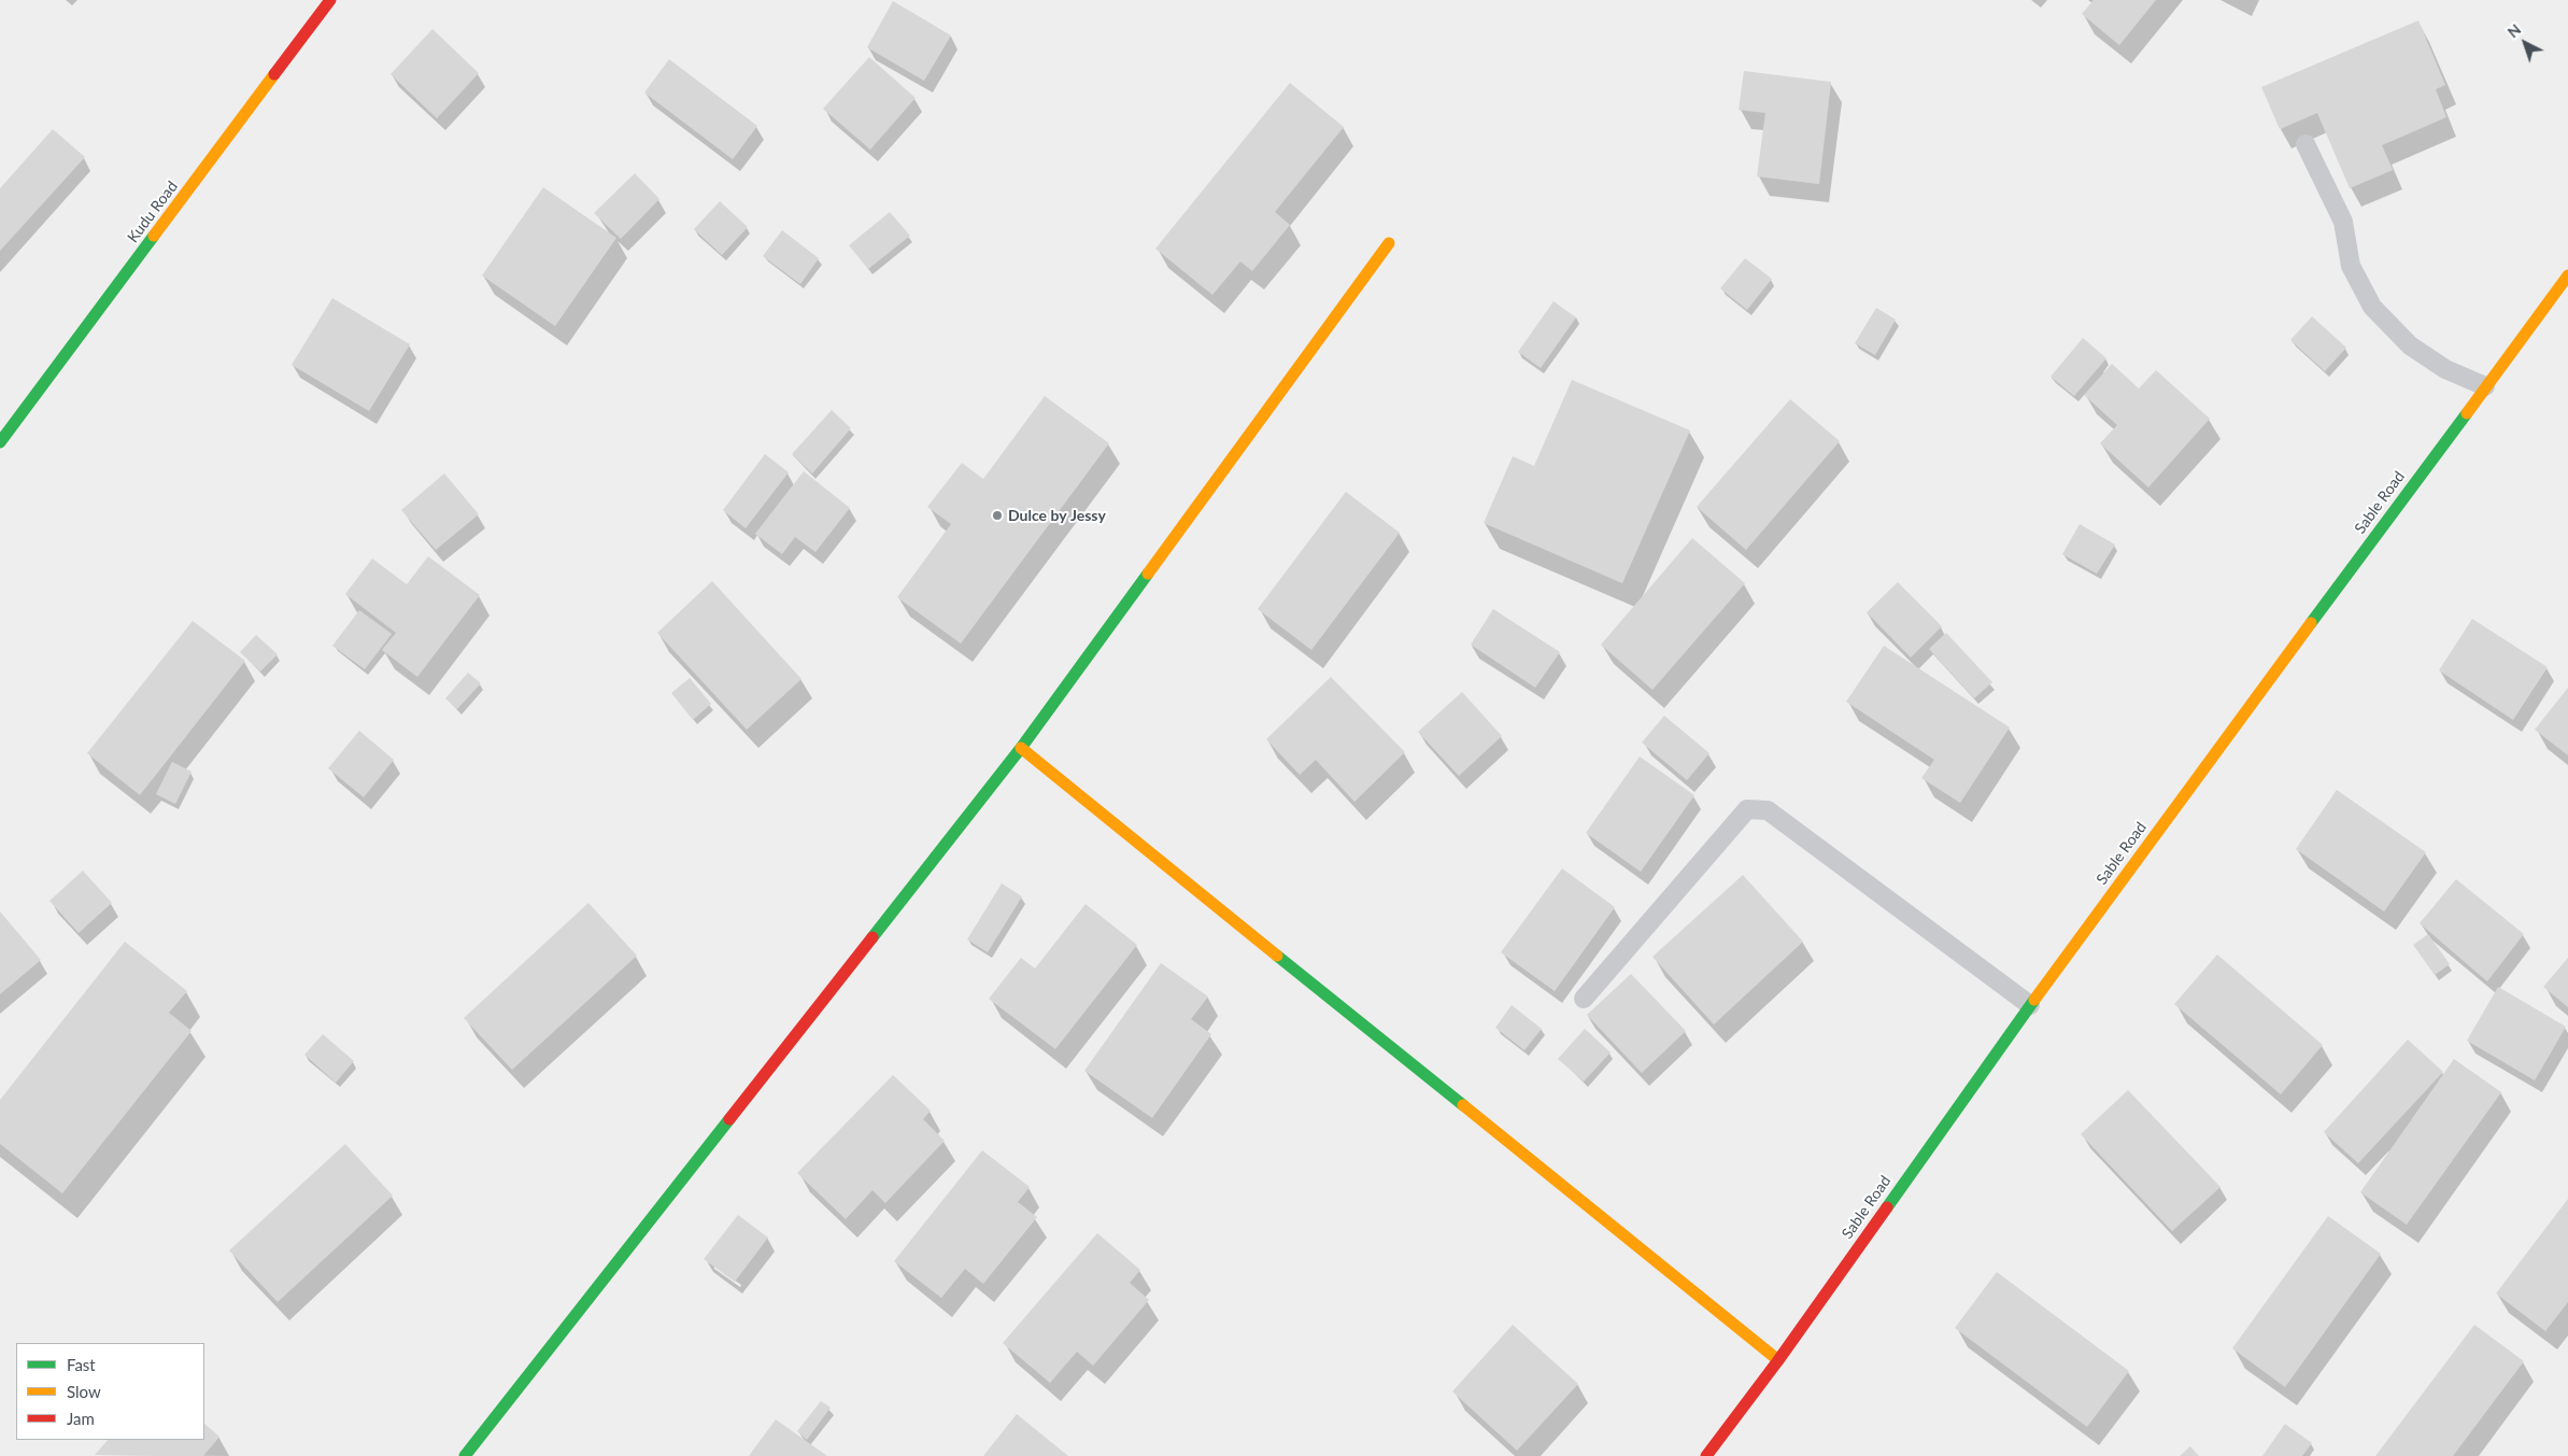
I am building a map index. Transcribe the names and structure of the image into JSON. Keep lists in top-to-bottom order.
{
  "streets": {
    "street": ["Kudu Road", "Sable Road"]
  },
  "places": ["Dulce by Jessy"],
  "legend": ["Fast", "Slow", "Jam"],
  "north": "top left"
}
